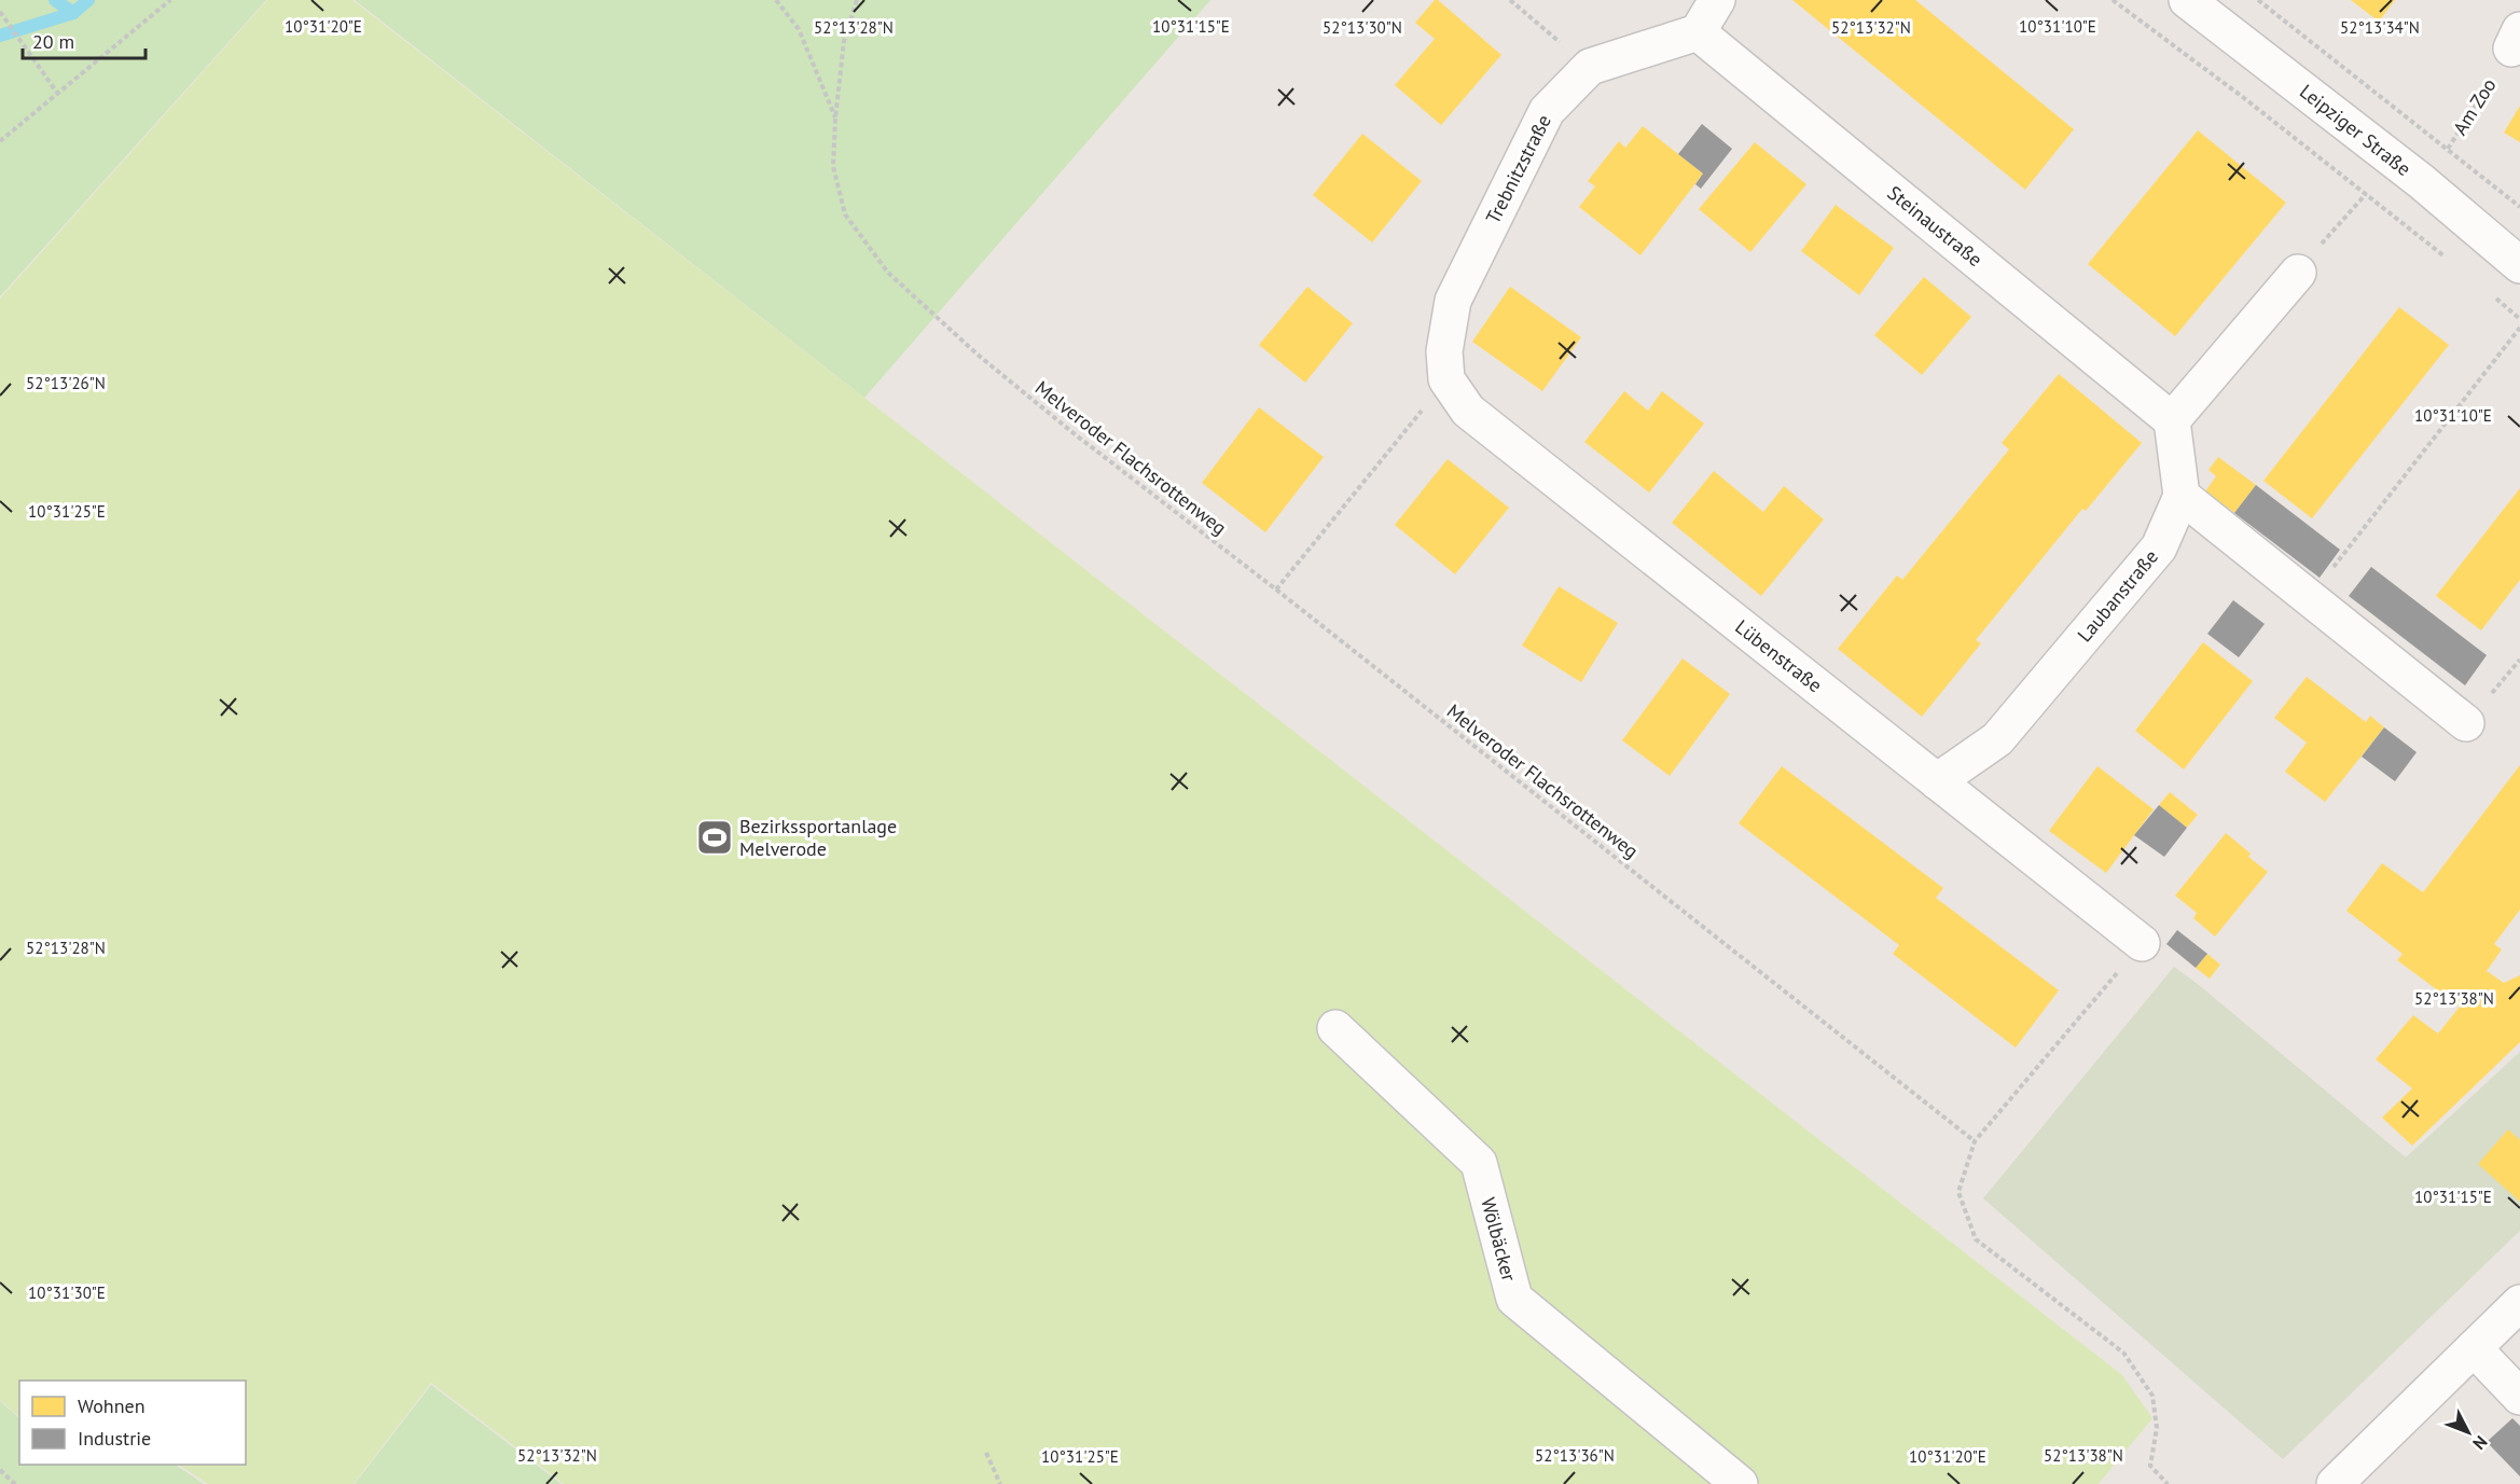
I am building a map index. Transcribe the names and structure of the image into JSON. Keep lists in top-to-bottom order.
{
  "streets": {
    "street": [
      "Leipziger Straße",
      "Trebnitzstraße",
      "Steinaustraße",
      "Laubanstraße",
      "Lübenstraße",
      "Wölbäcker"
    ],
    "path": ["Am Zoo", "Melveroder Flachsrottenweg"]
  },
  "crossings": [
    ["Trebnitzstraße", "Steinaustraße"],
    ["Trebnitzstraße", "Lübenstraße"],
    ["Laubanstraße", "Lübenstraße"]
  ],
  "places": {
    "sports": ["Bezirkssportanlage Melverode"]
  },
  "legend": ["Wohnen", "Industrie"],
  "scale_bar": "20 m",
  "north": "bottom right",
  "coordinates": [
    "10°31'15\"E",
    "10°31'20\"E",
    "10°31'10\"E",
    "52°13'28\"N",
    "52°13'30\"N",
    "52°13'32\"N",
    "52°13'34\"N",
    "52°13'26\"N",
    "10°31'25\"E",
    "52°13'38\"N",
    "10°31'30\"E",
    "52°13'36\"N"
  ]
}
